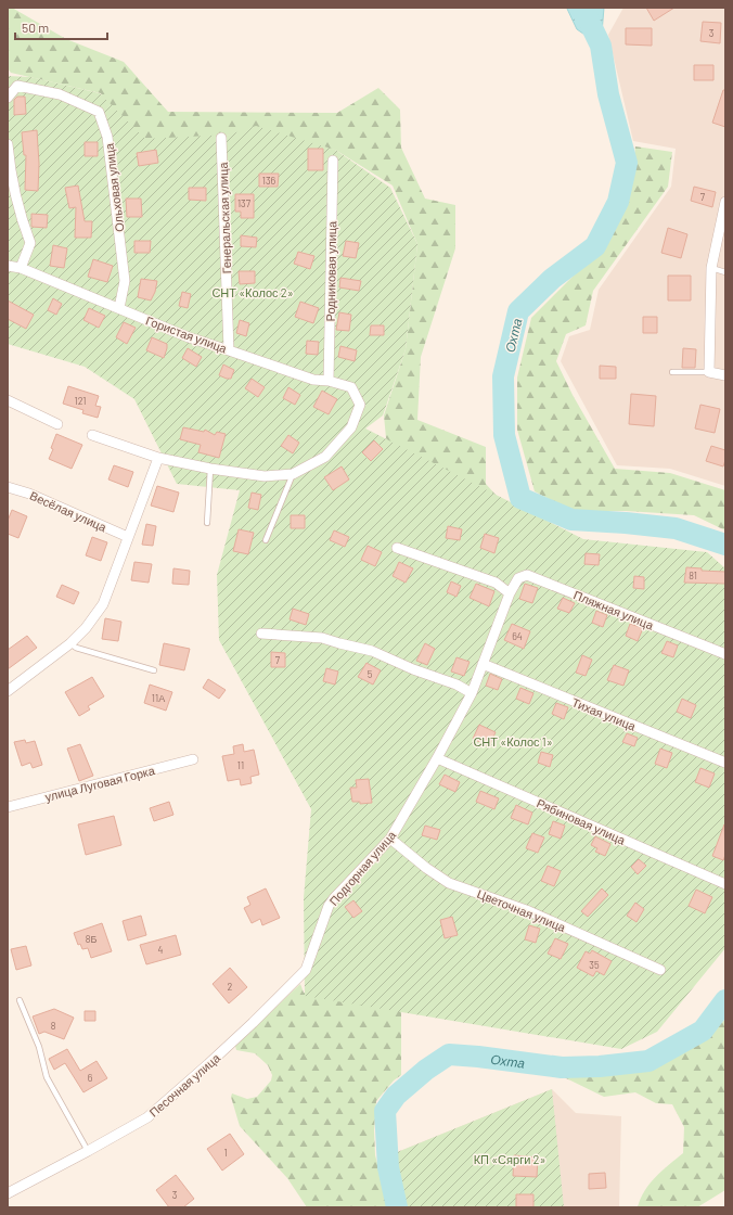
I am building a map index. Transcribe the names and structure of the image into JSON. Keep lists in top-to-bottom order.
{
  "streets": {
    "street": [
      "Ольховая улица",
      "Генеральская улица",
      "Родниковая улица",
      "Гористая улица",
      "Весёлая улица",
      "Пляжная улица",
      "Тихая улица",
      "улица Луговая Горка",
      "Рябиновая улица",
      "Подгорная улица",
      "Цветочная улица",
      "Песочная улица"
    ]
  },
  "crossings": [
    ["Ольховая улица", "Гористая улица"],
    ["Генеральская улица", "Гористая улица"],
    ["Родниковая улица", "Гористая улица"],
    ["Пляжная улица", "Подгорная улица"],
    ["Тихая улица", "Подгорная улица"],
    ["Рябиновая улица", "Подгорная улица"],
    ["Подгорная улица", "Цветочная улица"],
    ["Подгорная улица", "Песочная улица"]
  ],
  "water": ["Охта"],
  "parks": ["СНТ «Колос 2»", "СНТ «Колос 1»", "КП «Сярги 2»"],
  "house_numbers": [
    "3",
    "136",
    "7",
    "137",
    "121",
    "81",
    "64",
    "7",
    "5",
    "11А",
    "11",
    "8Б",
    "4",
    "35",
    "2",
    "8",
    "6",
    "1",
    "3"
  ],
  "scale_bar": "50 m"
}
